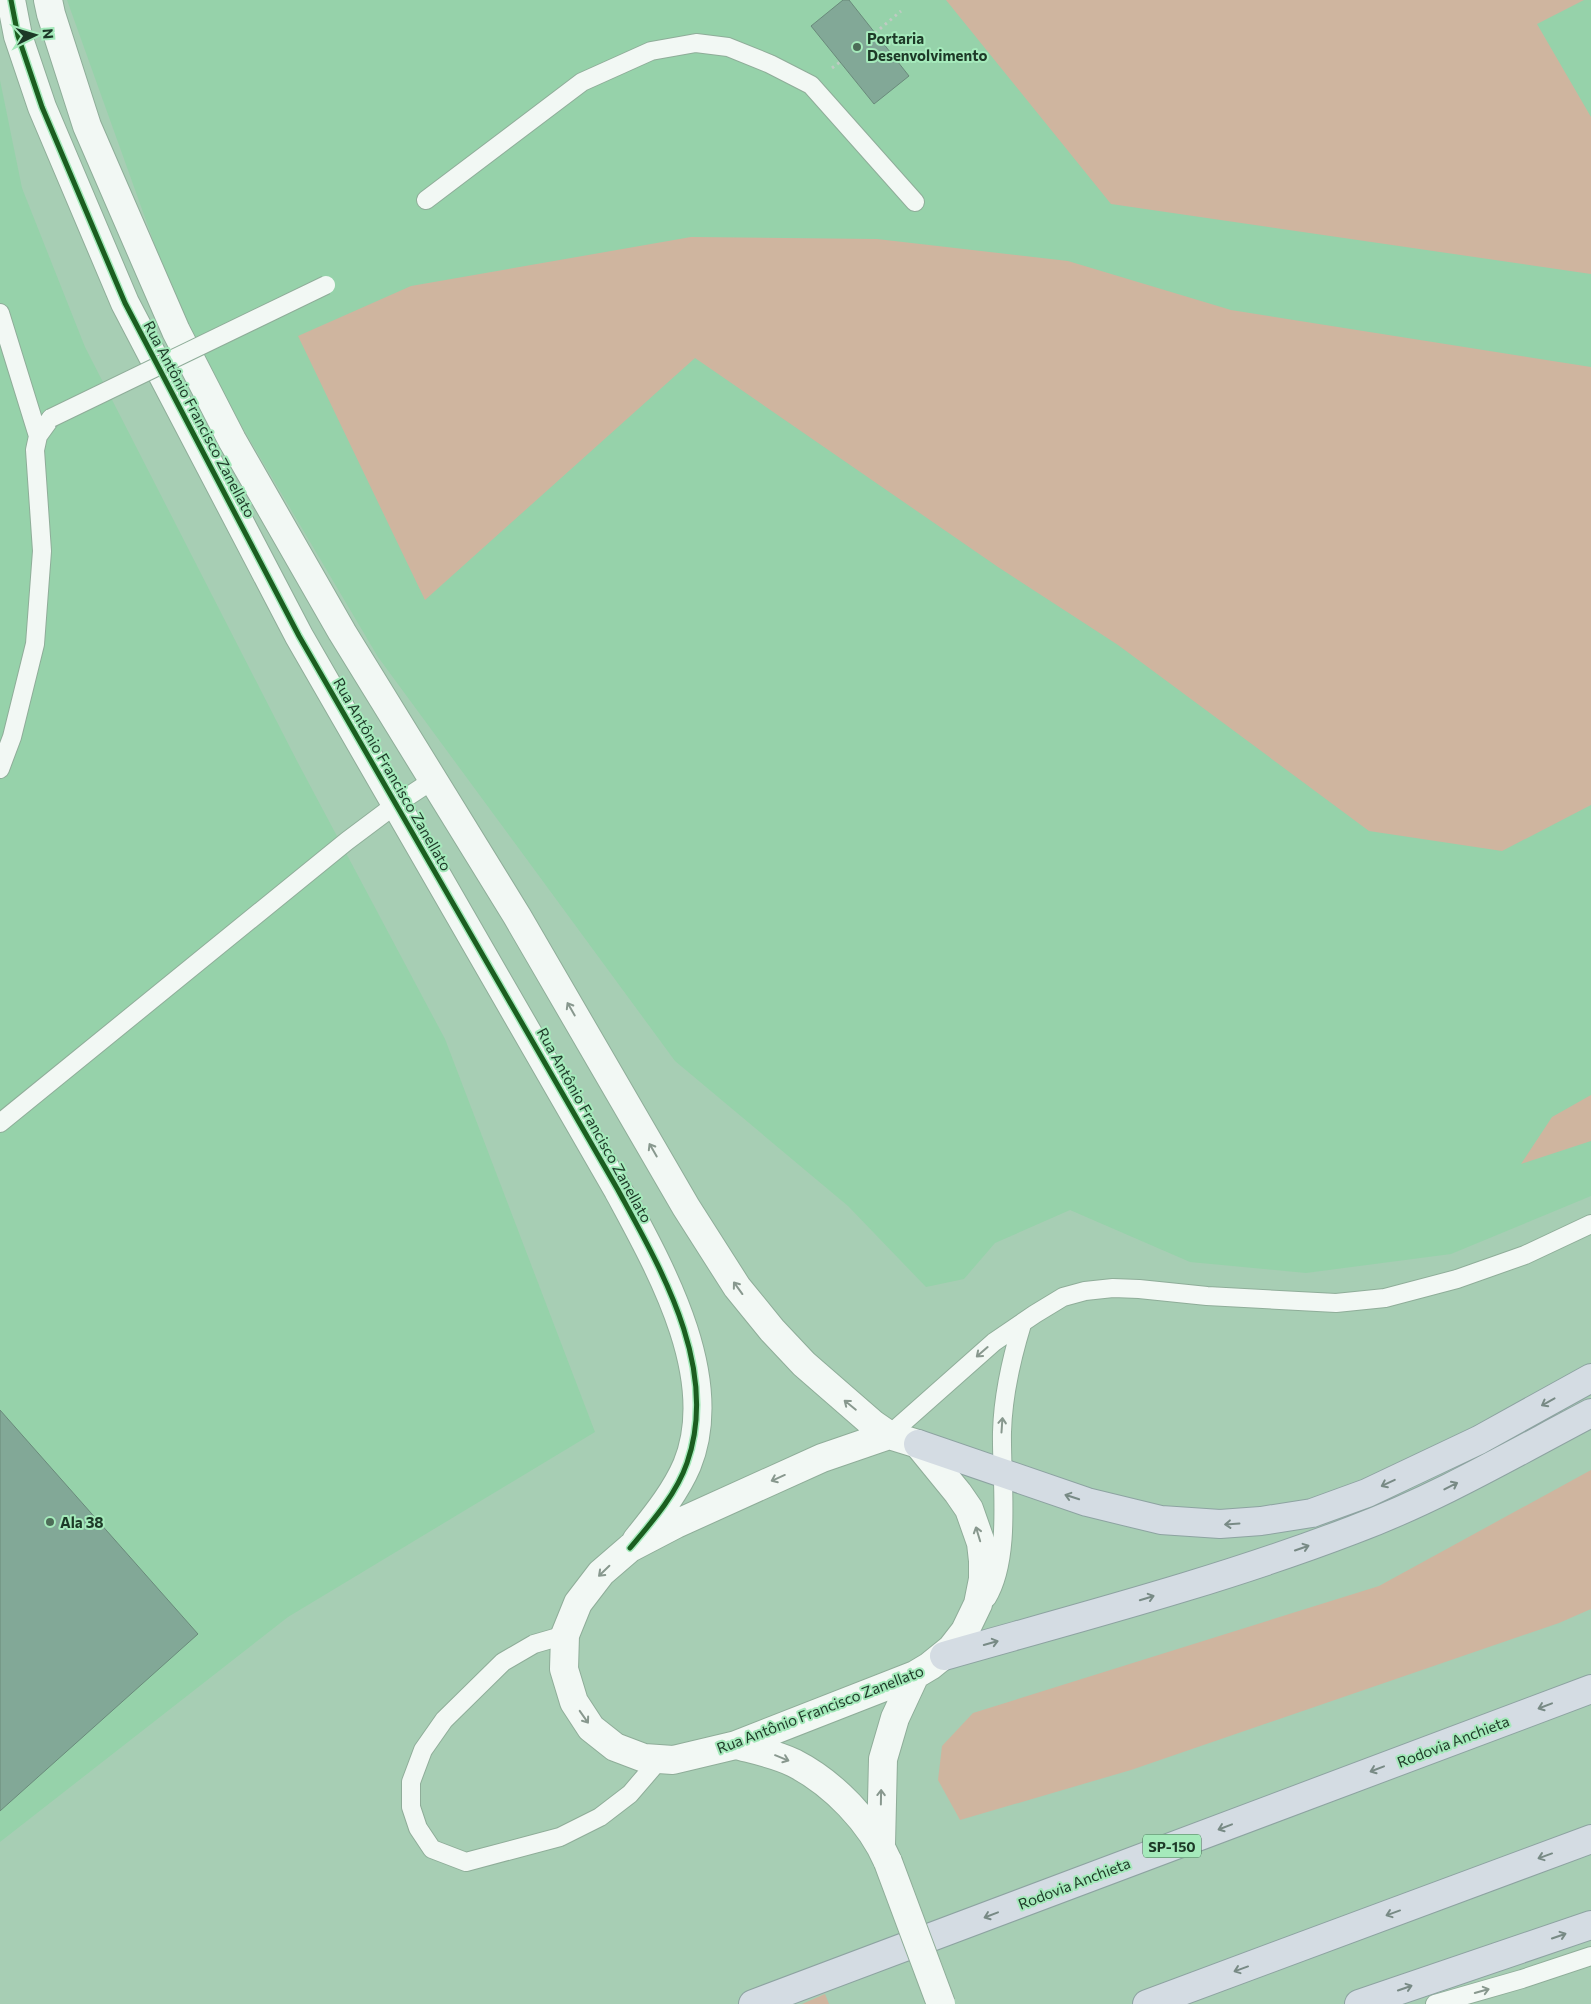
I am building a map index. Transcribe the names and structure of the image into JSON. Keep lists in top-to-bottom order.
{
  "streets": {
    "highway": ["Rodovia Anchieta", "SP-150"],
    "street": ["Rua Antônio Francisco Zanellato"]
  },
  "places": ["Portaria Desenvolvimento", "Ala 38"],
  "north": "right"
}
